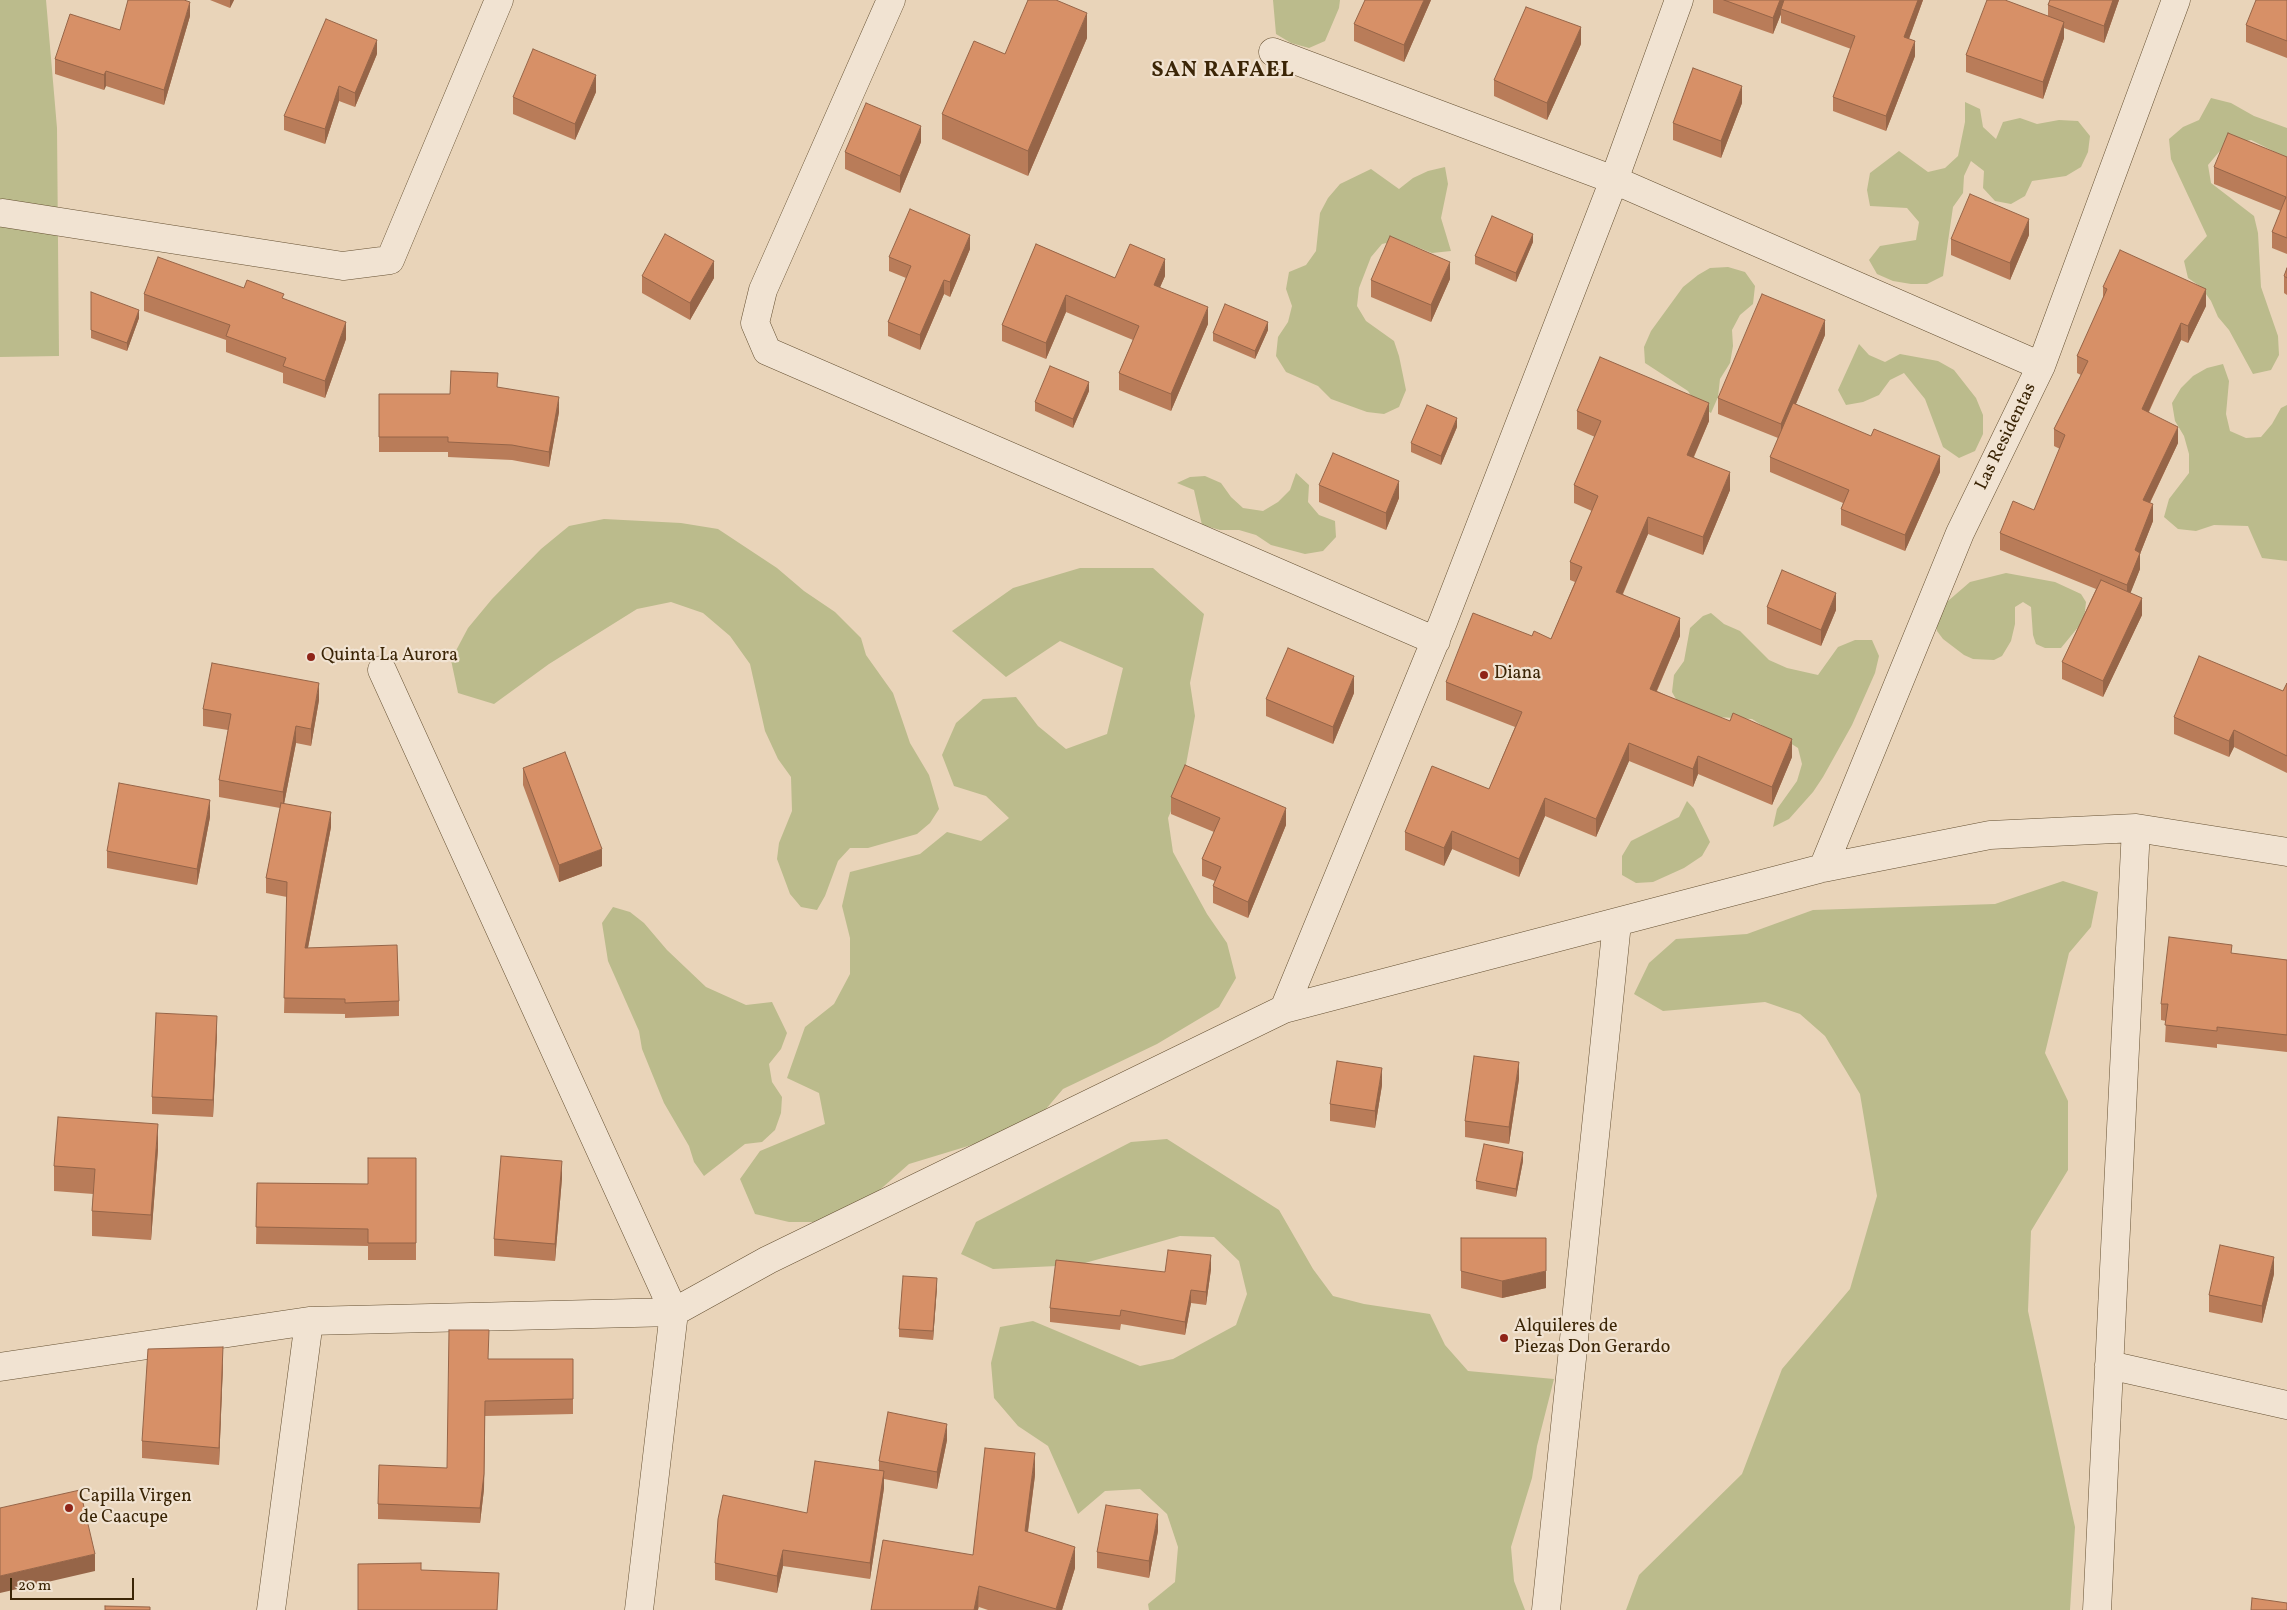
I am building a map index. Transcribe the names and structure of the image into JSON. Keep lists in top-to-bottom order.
{
  "streets": {
    "street": ["Las Residentas"]
  },
  "districts": ["SAN RAFAEL"],
  "places": [
    "Quinta La Aurora",
    "Diana",
    "Alquileres de Piezas Don Gerardo",
    "Capilla Virgen de Caacupe"
  ],
  "scale_bar": "20 m"
}
